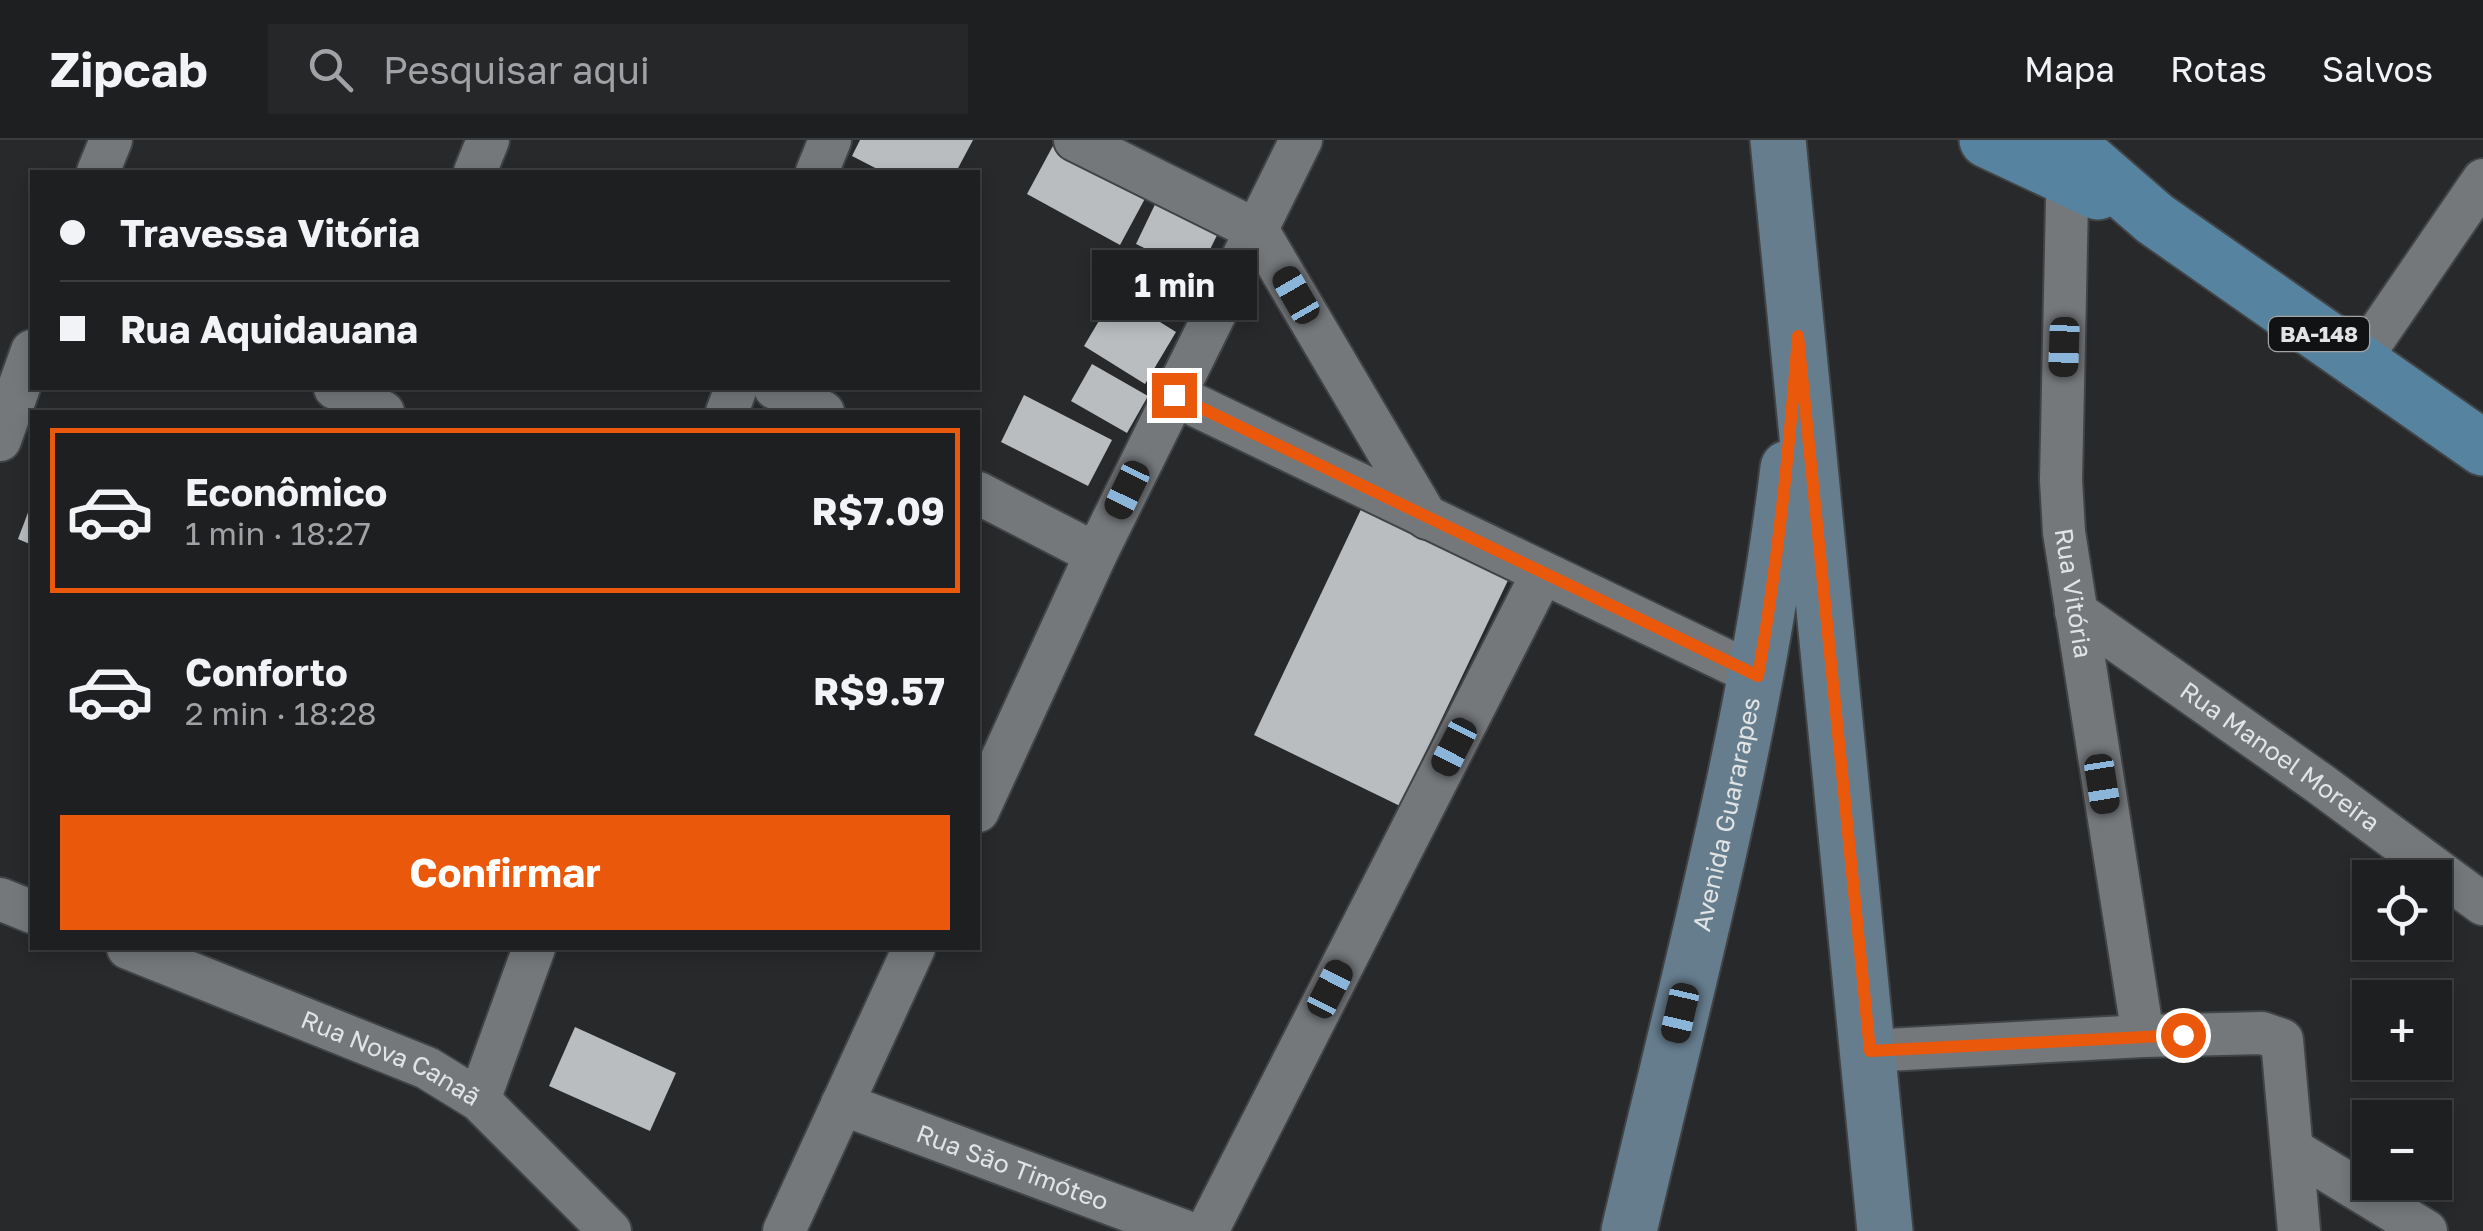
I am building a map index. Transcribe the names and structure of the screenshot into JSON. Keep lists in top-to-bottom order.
{
  "streets": {
    "main road": ["BA-148"],
    "street": [
      "Rua Vitória",
      "Rua Manoel Moreira",
      "Avenida Guararapes",
      "Rua Nova Canaã",
      "Rua São Timóteo"
    ]
  },
  "crossings": [
    ["BA-148", "Rua Vitória"],
    ["Rua Vitória", "Rua Manoel Moreira"]
  ],
  "page": {
    "header": "Zipcab",
    "search": "Pesquisar aqui",
    "nav": ["Mapa", "Rotas", "Salvos"],
    "banner": ["Travessa Vitória", "Rua Aquidauana"],
    "bubble": "1 min",
    "list": [
      {
        "name": "Econômico",
        "note": "1 min · 18:27",
        "value": "R$7.09"
      },
      {
        "name": "Conforto",
        "note": "2 min · 18:28",
        "value": "R$9.57"
      }
    ],
    "buttons": "Confirmar",
    "map_buttons": ["+", "−"]
  }
}
